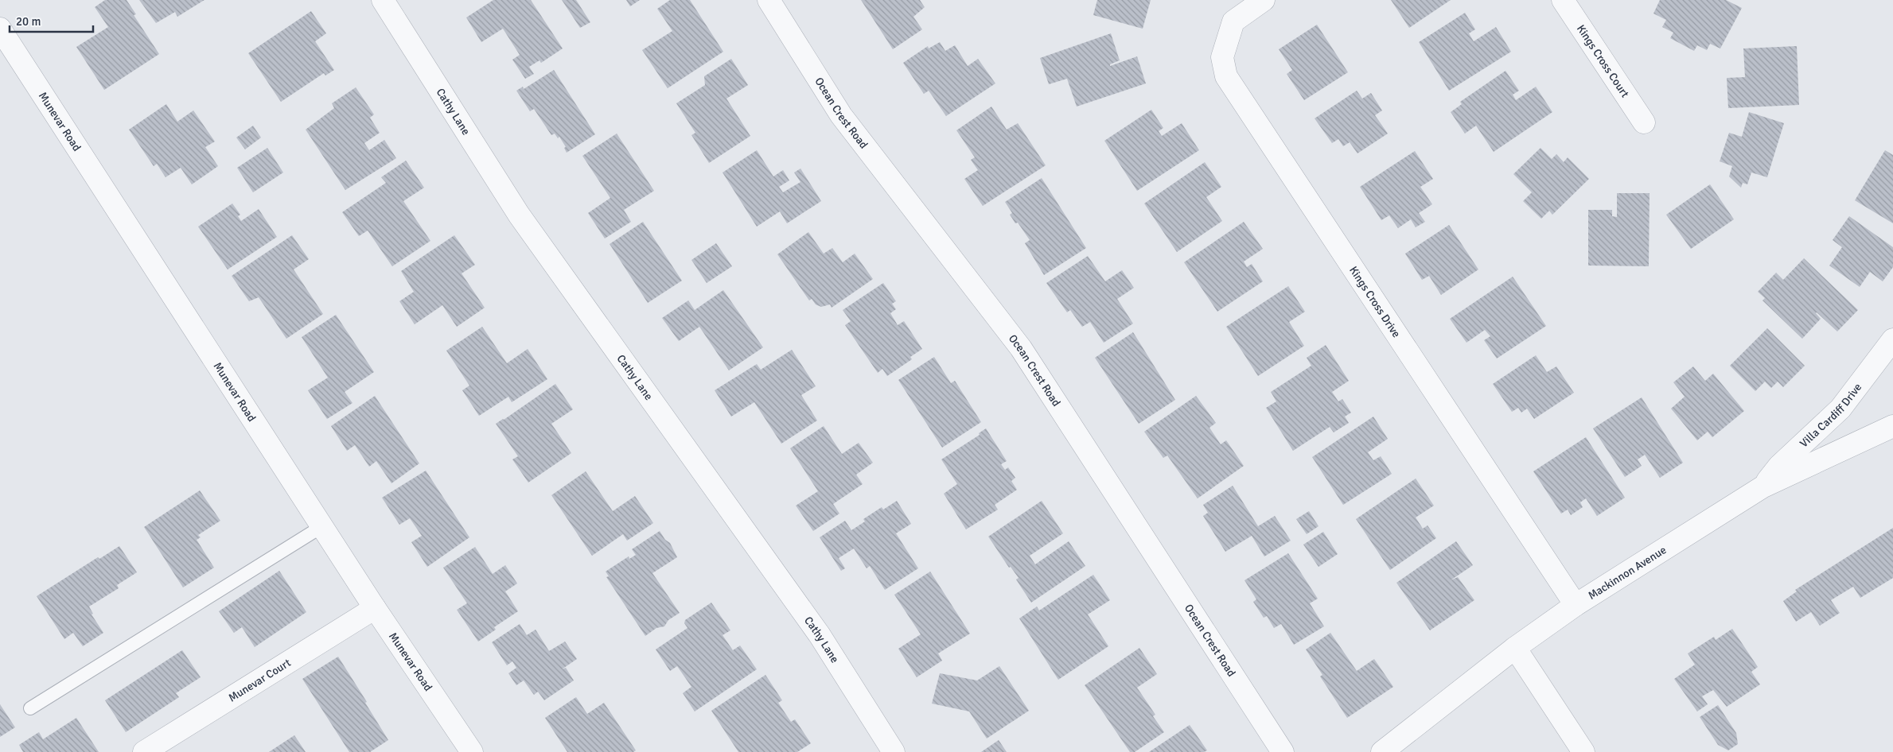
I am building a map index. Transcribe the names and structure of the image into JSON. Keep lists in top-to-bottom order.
{
  "streets": {
    "street": [
      "Kings Cross Court",
      "Cathy Lane",
      "Ocean Crest Road",
      "Munevar Road",
      "Kings Cross Drive",
      "Villa Cardiff Drive",
      "Mackinnon Avenue",
      "Munevar Court"
    ]
  },
  "crossings": [
    ["Munevar Road", "Munevar Court"],
    ["Kings Cross Drive", "Mackinnon Avenue"],
    ["Villa Cardiff Drive", "Mackinnon Avenue"]
  ],
  "scale_bar": "20 m"
}
